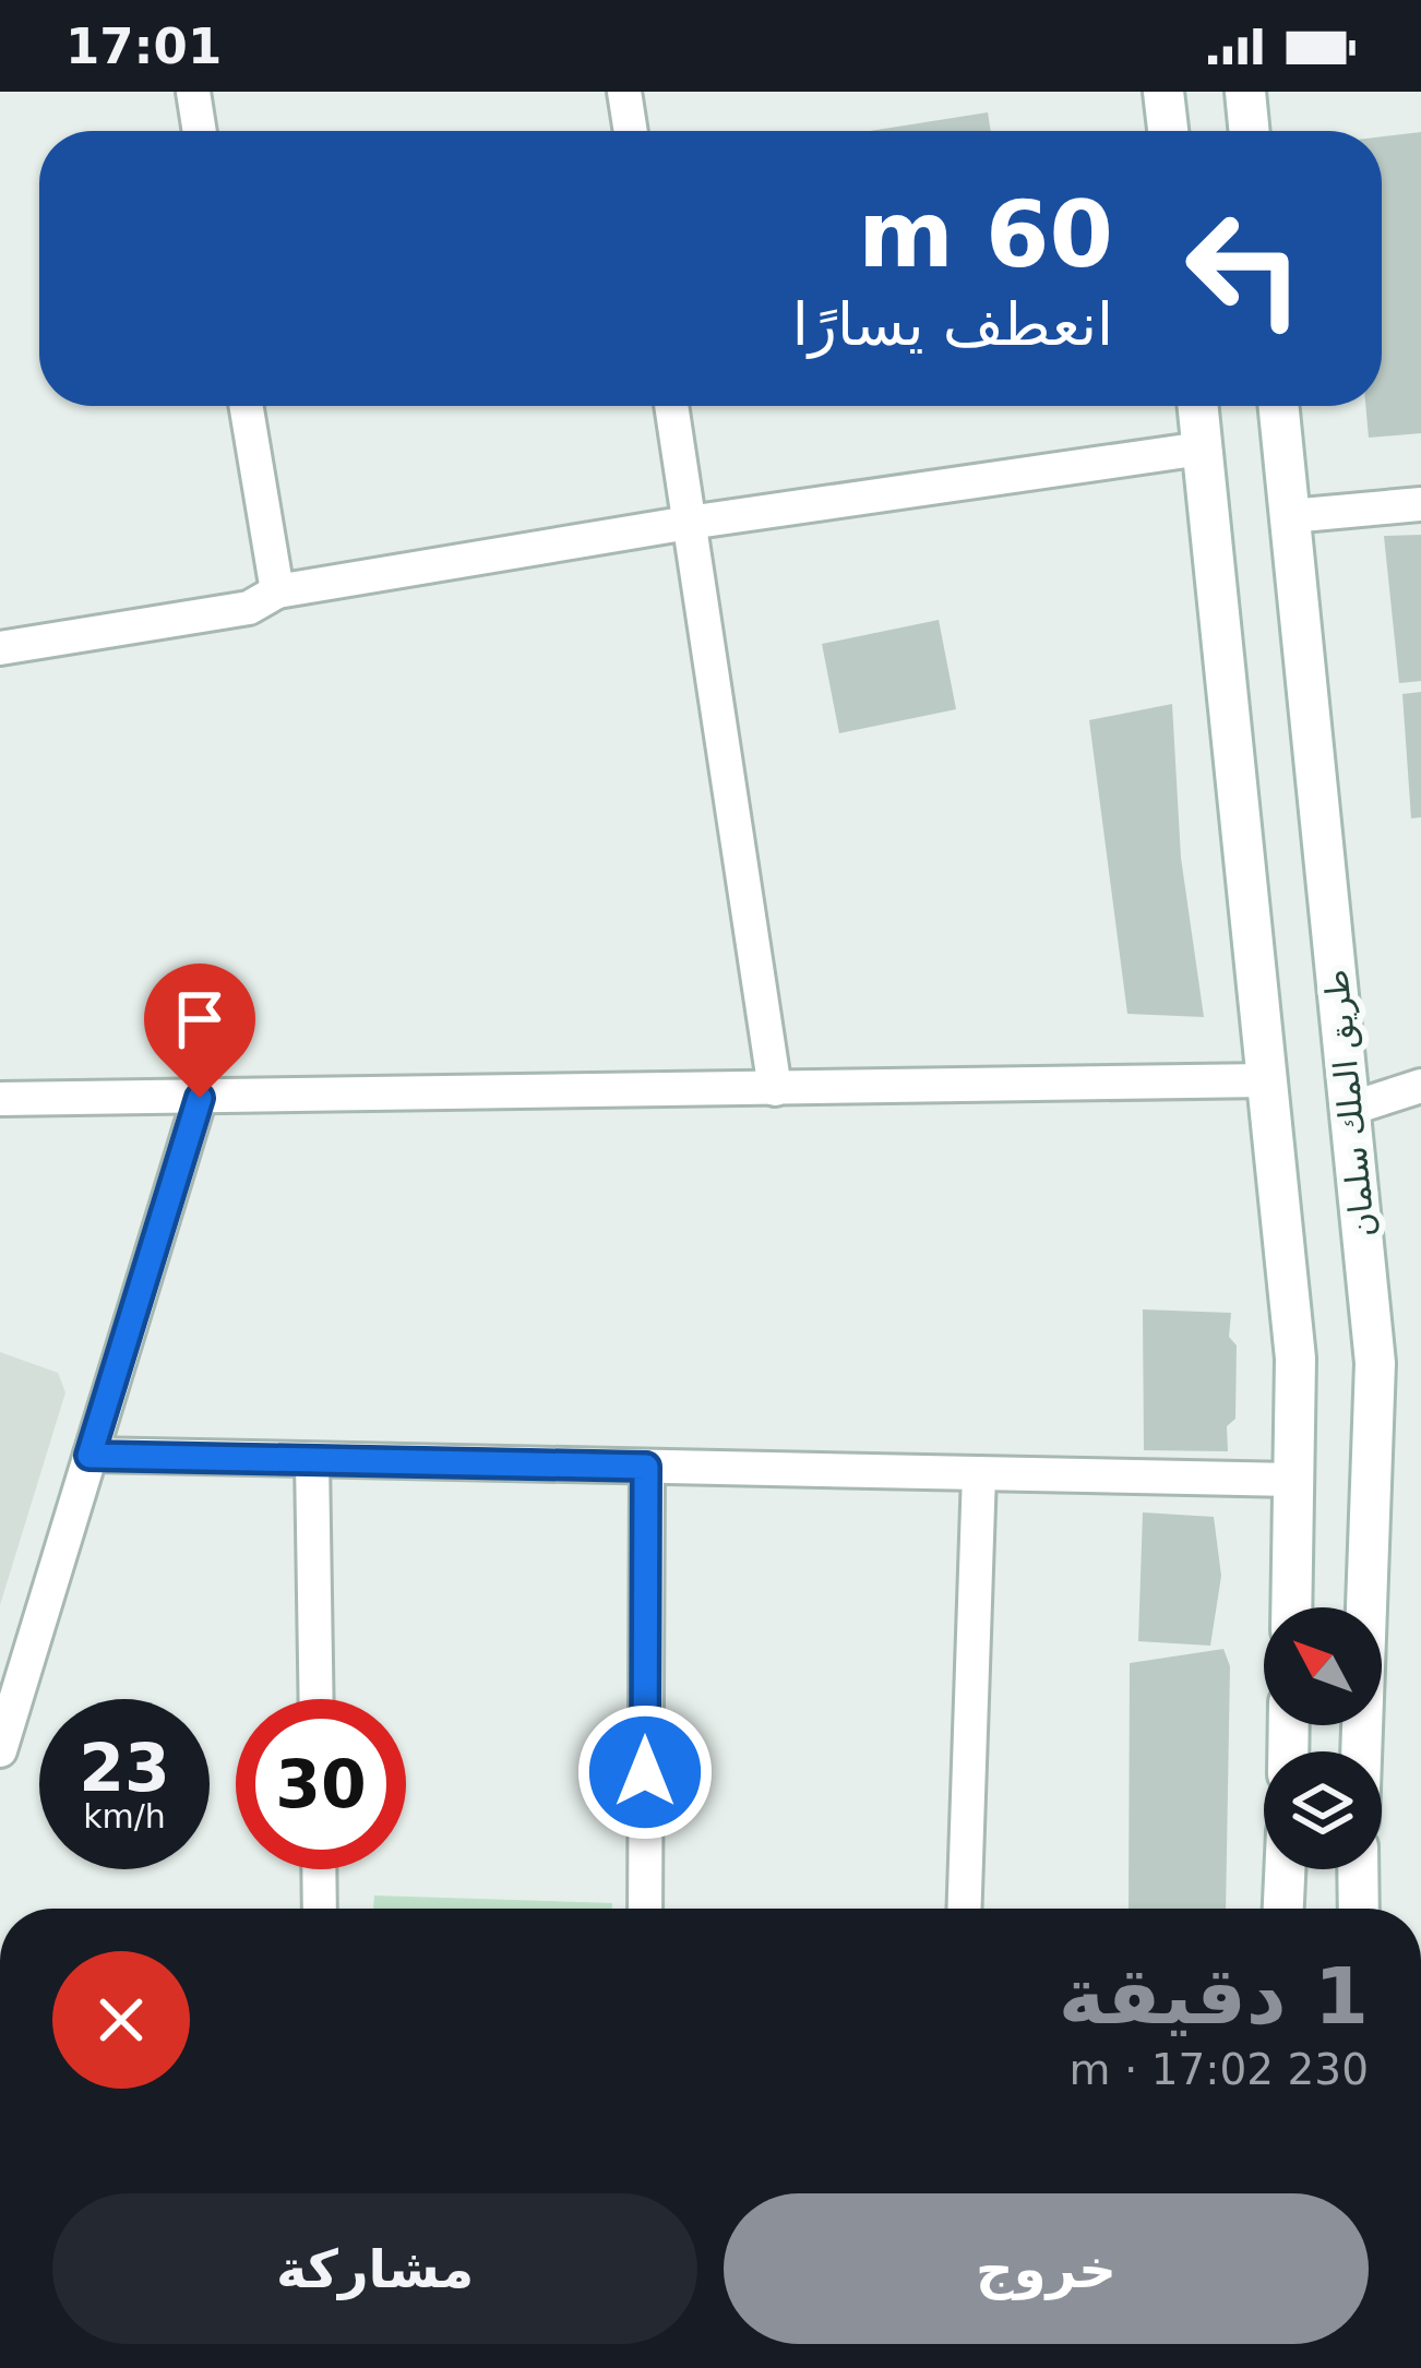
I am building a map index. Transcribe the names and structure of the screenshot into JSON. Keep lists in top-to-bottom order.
{
  "streets": {
    "main road": ["طريق الملك سلمان"]
  },
  "north": "top left",
  "page": {
    "status": "17:01",
    "turn": ["60 m", "انعطف يسارًا"],
    "speed": "23 km/h",
    "limit": "30",
    "heading": ["1 دقيقة", "230 m · 17:02"],
    "buttons": ["خروج", "مشاركة"]
  }
}
